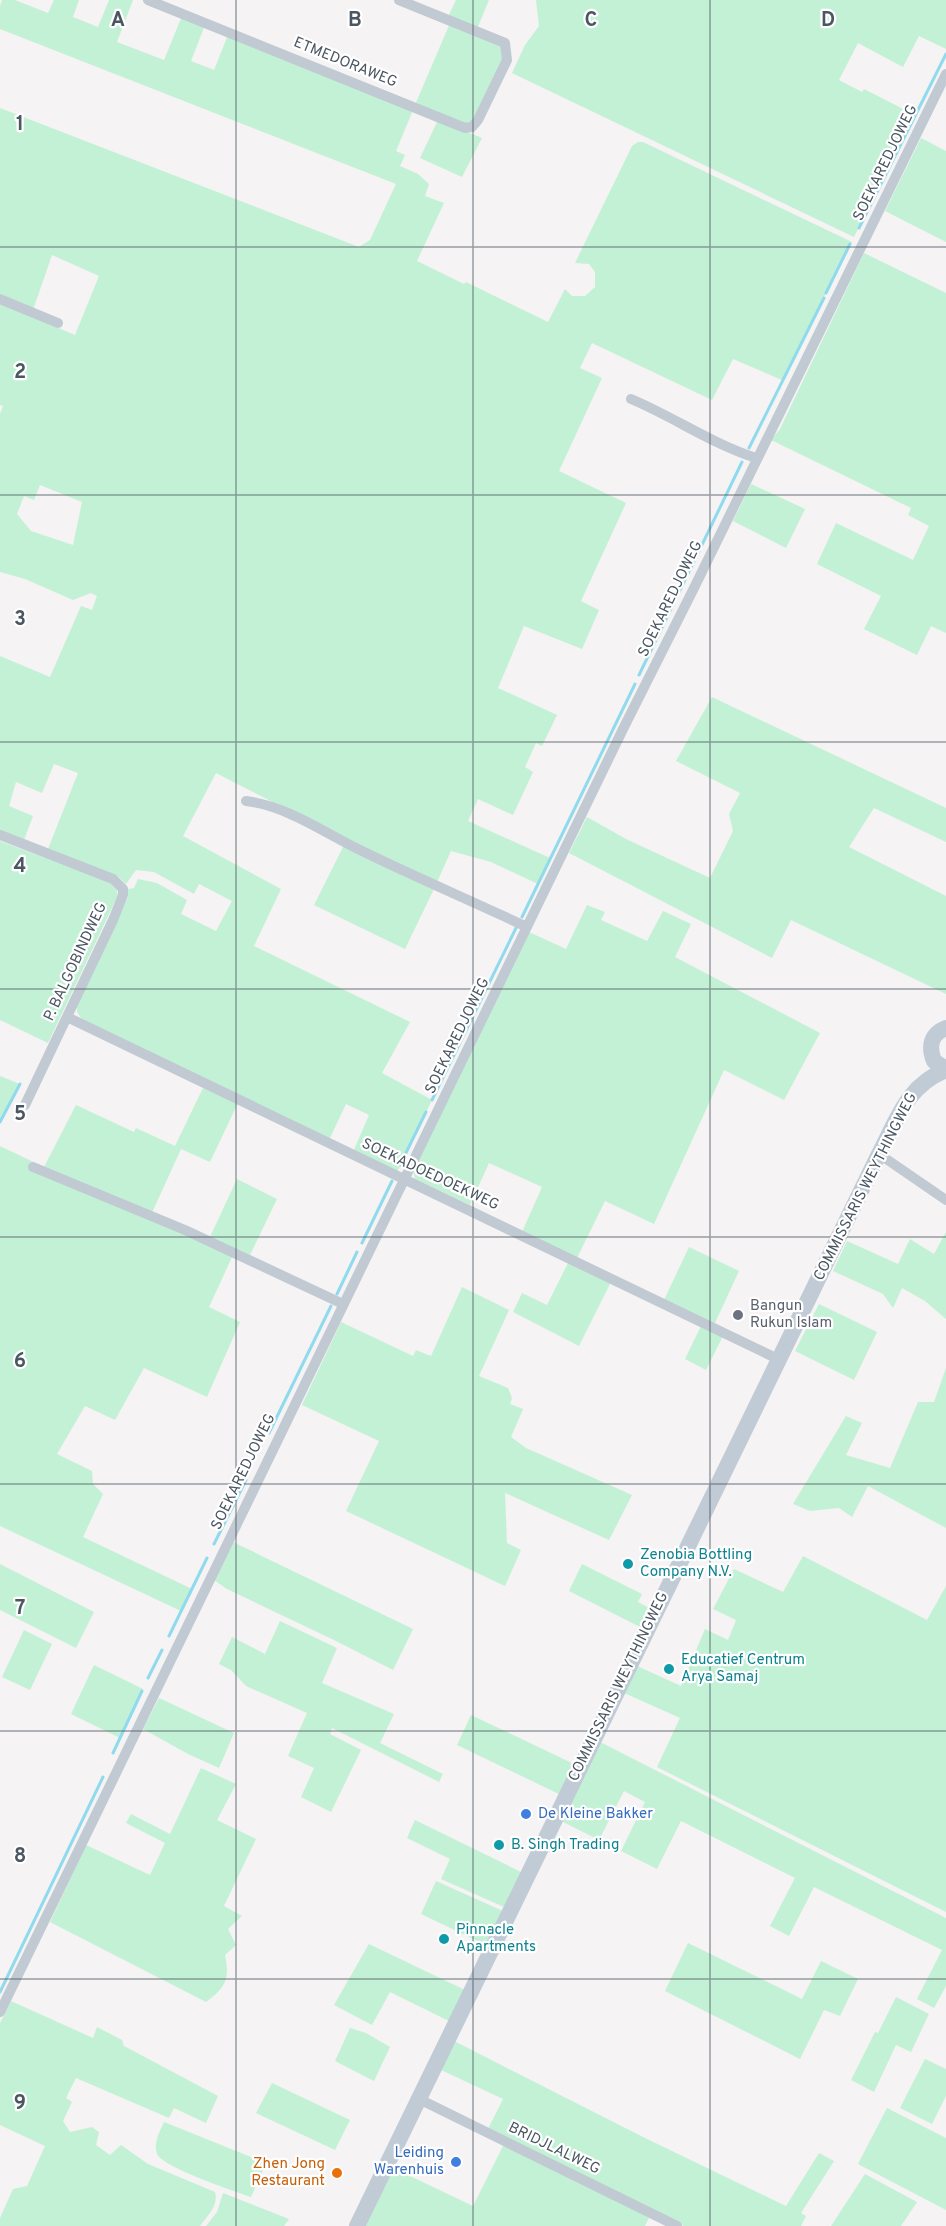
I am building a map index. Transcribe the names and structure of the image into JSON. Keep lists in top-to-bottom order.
{
  "streets": {
    "main road": ["COMMISSARIS WEYTHINGWEG"],
    "street": [
      "ETMEDORAWEG",
      "SOEKAREDJOWEG",
      "P. BALGOBINDWEG",
      "SOEKADOEDOEKWEG",
      "BRIDJLALWEG"
    ]
  },
  "crossings": [
    ["SOEKAREDJOWEG", "SOEKADOEDOEKWEG"],
    ["P. BALGOBINDWEG", "SOEKADOEDOEKWEG"],
    ["SOEKADOEDOEKWEG", "COMMISSARIS WEYTHINGWEG"],
    ["COMMISSARIS WEYTHINGWEG", "BRIDJLALWEG"]
  ],
  "places": [
    "Bangun Rukun Islam",
    "Zenobia Bottling Company N.V.",
    "Educatief Centrum Arya Samaj",
    "De Kleine Bakker",
    "B. Singh Trading",
    "Pinnacle Apartments",
    "Leiding Warenhuis",
    "Zhen Jong Restaurant"
  ],
  "grid": {
    "columns": [
      "A",
      "B",
      "C",
      "D"
    ],
    "rows": [
      "1",
      "2",
      "3",
      "4",
      "5",
      "6",
      "7",
      "8",
      "9"
    ]
  }
}
